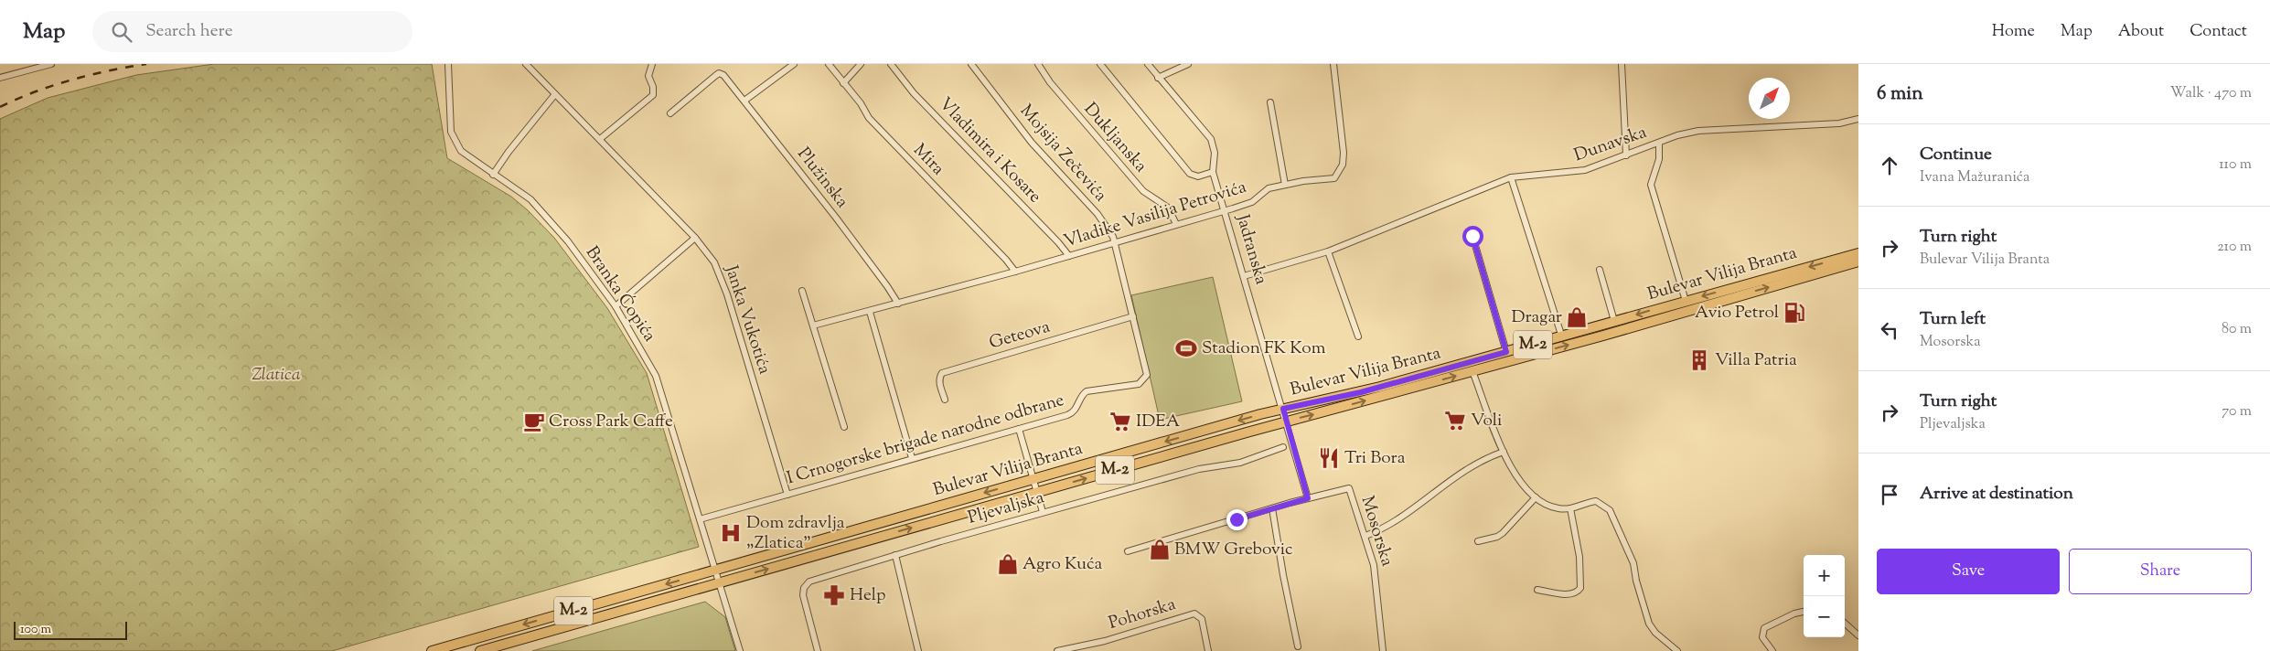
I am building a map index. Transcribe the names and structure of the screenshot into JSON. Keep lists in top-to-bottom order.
{
  "streets": {
    "main road": ["Bulevar Vilija Branta", "M-2"],
    "street": [
      "Dukljanska",
      "Dunavska",
      "Vladimira i Kosare",
      "Mojsija Zečevića",
      "Mira",
      "Plužinska",
      "Vladike Vasilija Petrovića",
      "Jadranska",
      "Branka Ćopića",
      "Janka Vukotića",
      "Geteova",
      "I Crnogorske brigade narodne odbrane",
      "Pljevaljska",
      "Mosorska",
      "Pohorska"
    ]
  },
  "crossings": [
    ["Dukljanska", "Vladike Vasilija Petrovića"],
    ["Dunavska", "Jadranska"],
    ["Vladimira i Kosare", "Vladike Vasilija Petrovića"],
    ["Mojsija Zečevića", "Vladike Vasilija Petrovića"],
    ["Mojsija Zečevića", "Geteova"],
    ["Mojsija Zečevića", "I Crnogorske brigade narodne odbrane"],
    ["Mira", "Vladike Vasilija Petrovića"],
    ["Plužinska", "Vladike Vasilija Petrovića"],
    ["Vladike Vasilija Petrovića", "Jadranska"],
    ["Jadranska", "Bulevar Vilija Branta"],
    ["Bulevar Vilija Branta", "Branka Ćopića"],
    ["Branka Ćopića", "I Crnogorske brigade narodne odbrane"],
    ["Janka Vukotića", "I Crnogorske brigade narodne odbrane"]
  ],
  "parks": ["Zlatica"],
  "places": {
    "fuel station": ["Avio Petrol"],
    "shop": ["Dragar", "BMW Grebovic", "Agro Kuća"],
    "sports": ["Stadion FK Kom"],
    "building": ["Villa Patria"],
    "supermarket": ["Voli", "IDEA"],
    "cafe": ["Cross Park Caffe"],
    "restaurant": ["Tri Bora"],
    "hospital": ["Dom zdravlja „Zlatica”"],
    "pharmacy": ["Help"]
  },
  "scale_bar": "100 m",
  "north": "top right",
  "page": {
    "header": "Map",
    "search": "Search here",
    "nav": [
      "Home",
      "Map",
      "About",
      "Contact"
    ],
    "heading": ["6 min", "Walk · 470 m"],
    "list": [
      ["Continue", "Ivana Mažuranića", "110 m"],
      ["Turn right", "Bulevar Vilija Branta", "210 m"],
      ["Turn left", "Mosorska", "80 m"],
      ["Turn right", "Pljevaljska", "70 m"],
      "Arrive at destination"
    ],
    "buttons": ["Save", "Share"],
    "map_buttons": ["+", "−"],
    "scale": "100 m"
  }
}
